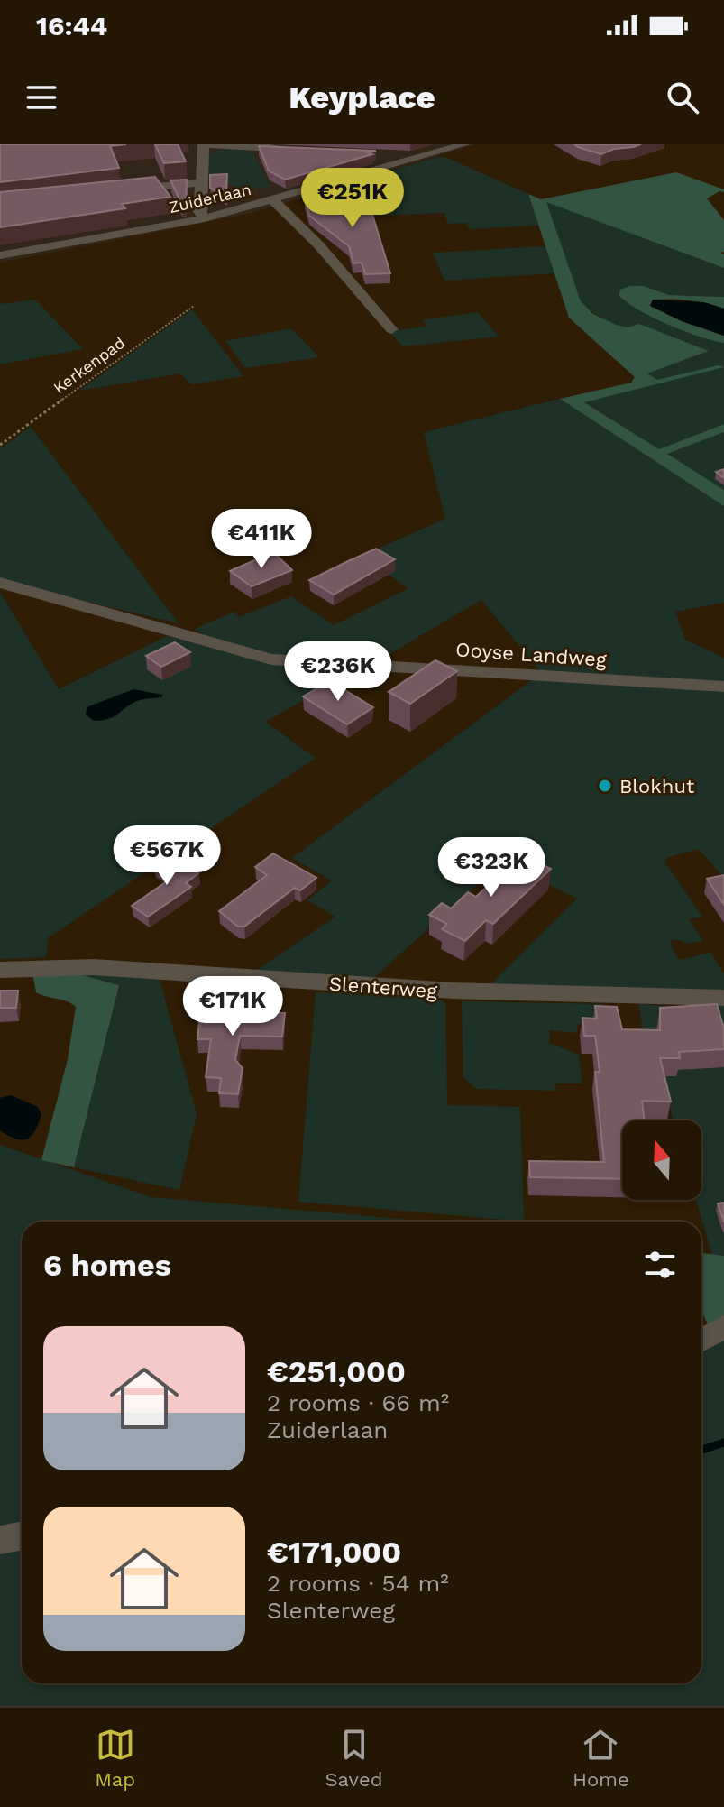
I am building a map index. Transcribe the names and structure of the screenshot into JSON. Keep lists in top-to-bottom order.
{
  "streets": {
    "street": ["Zuiderlaan", "Ooyse Landweg", "Slenterweg"],
    "path": ["Kerkenpad"]
  },
  "places": ["Blokhut"],
  "north": "top",
  "page": {
    "status": "16:44",
    "header": "Keyplace",
    "price": [
      "€251K",
      "€411K",
      "€236K",
      "€567K",
      "€323K",
      "€171K"
    ],
    "heading": "6 homes",
    "list": [
      {
        "name": "€251,000",
        "note": "2 rooms · 66 m² · Zuiderlaan"
      },
      {
        "name": "€171,000",
        "note": "2 rooms · 54 m² · Slenterweg"
      }
    ],
    "tabs": ["Map", "Saved", "Home"]
  }
}
